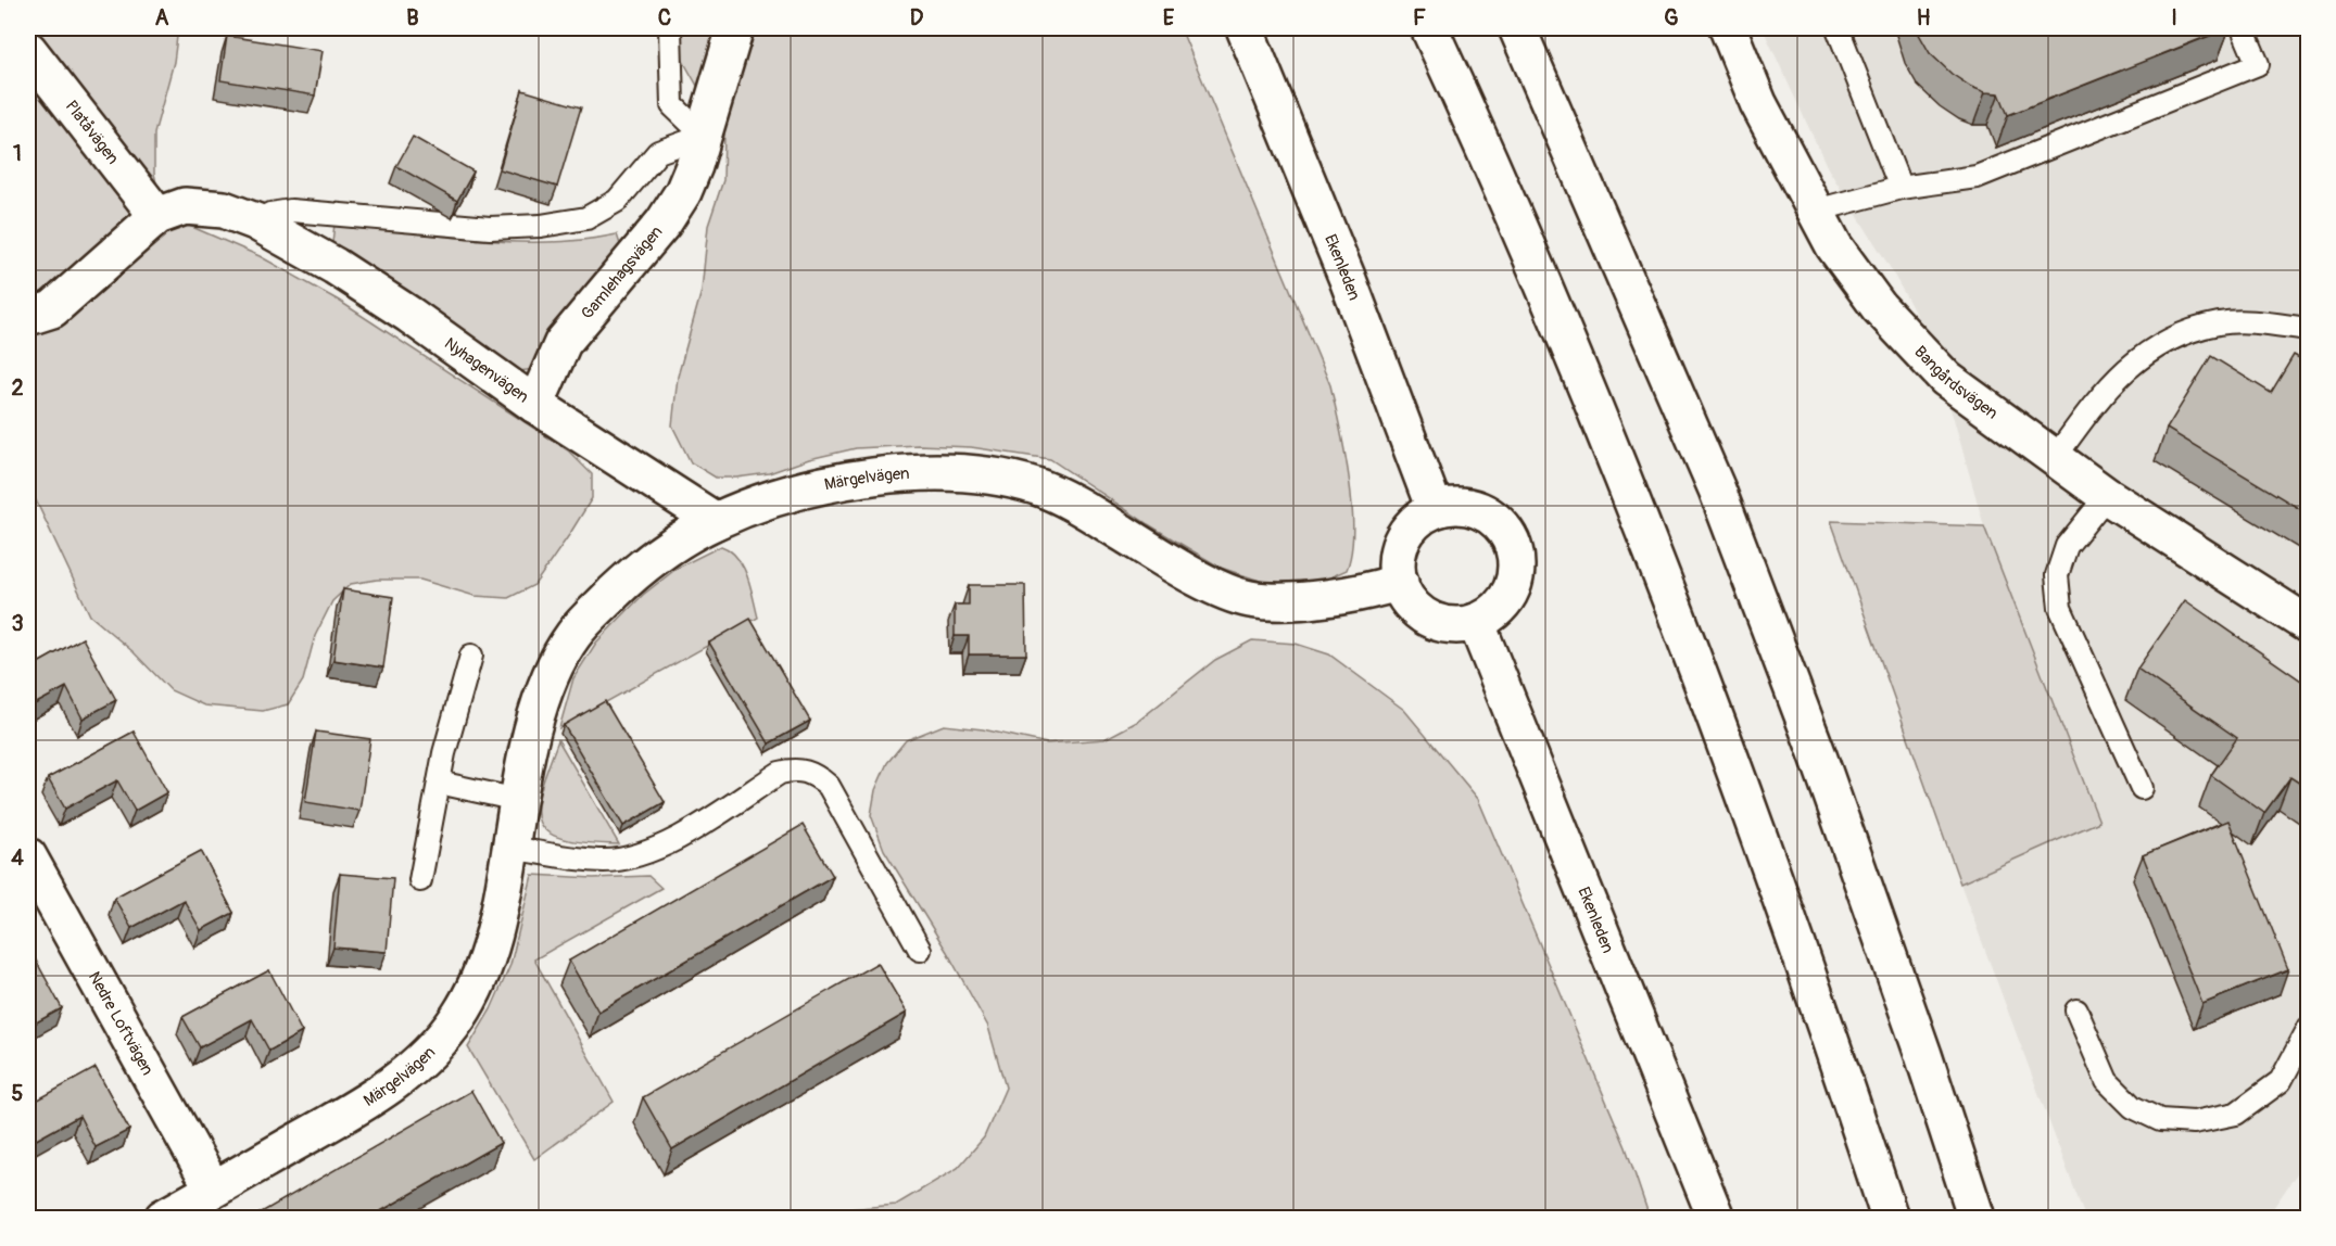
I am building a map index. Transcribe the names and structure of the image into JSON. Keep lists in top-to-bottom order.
{
  "streets": {
    "main road": [
      "Platåvägen",
      "Ekenleden",
      "Gamlehagsvägen",
      "Nyhagenvägen",
      "Bangårdsvägen",
      "Märgelvägen",
      "Nedre Loftvägen"
    ]
  },
  "crossings": [
    ["Platåvägen", "Nyhagenvägen"],
    ["Ekenleden", "Märgelvägen"],
    ["Gamlehagsvägen", "Nyhagenvägen"],
    ["Nyhagenvägen", "Märgelvägen"],
    ["Märgelvägen", "Nedre Loftvägen"]
  ],
  "grid": {
    "columns": [
      "A",
      "B",
      "C",
      "D",
      "E",
      "F",
      "G",
      "H",
      "I"
    ],
    "rows": [
      "1",
      "2",
      "3",
      "4",
      "5"
    ]
  }
}
